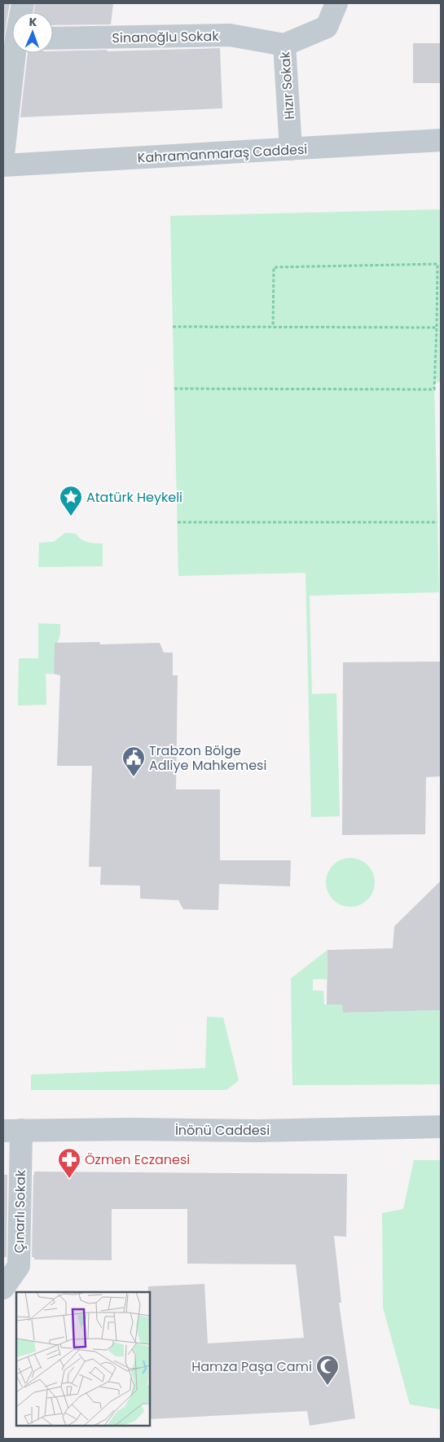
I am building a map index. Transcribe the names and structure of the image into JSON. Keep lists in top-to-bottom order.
{
  "streets": {
    "street": [
      "Sinanoğlu Sokak",
      "Hızır Sokak",
      "Kahramanmaraş Caddesi",
      "İnönü Caddesi",
      "Çınarlı Sokak"
    ]
  },
  "crossings": [
    ["Sinanoğlu Sokak", "Hızır Sokak"],
    ["Hızır Sokak", "Kahramanmaraş Caddesi"],
    ["İnönü Caddesi", "Çınarlı Sokak"]
  ],
  "places": {
    "place": ["Atatürk Heykeli"],
    "public building": ["Trabzon Bölge Adliye Mahkemesi"],
    "pharmacy": ["Özmen Eczanesi"],
    "mosque": ["Hamza Paşa Cami"]
  },
  "north": "top"
}
